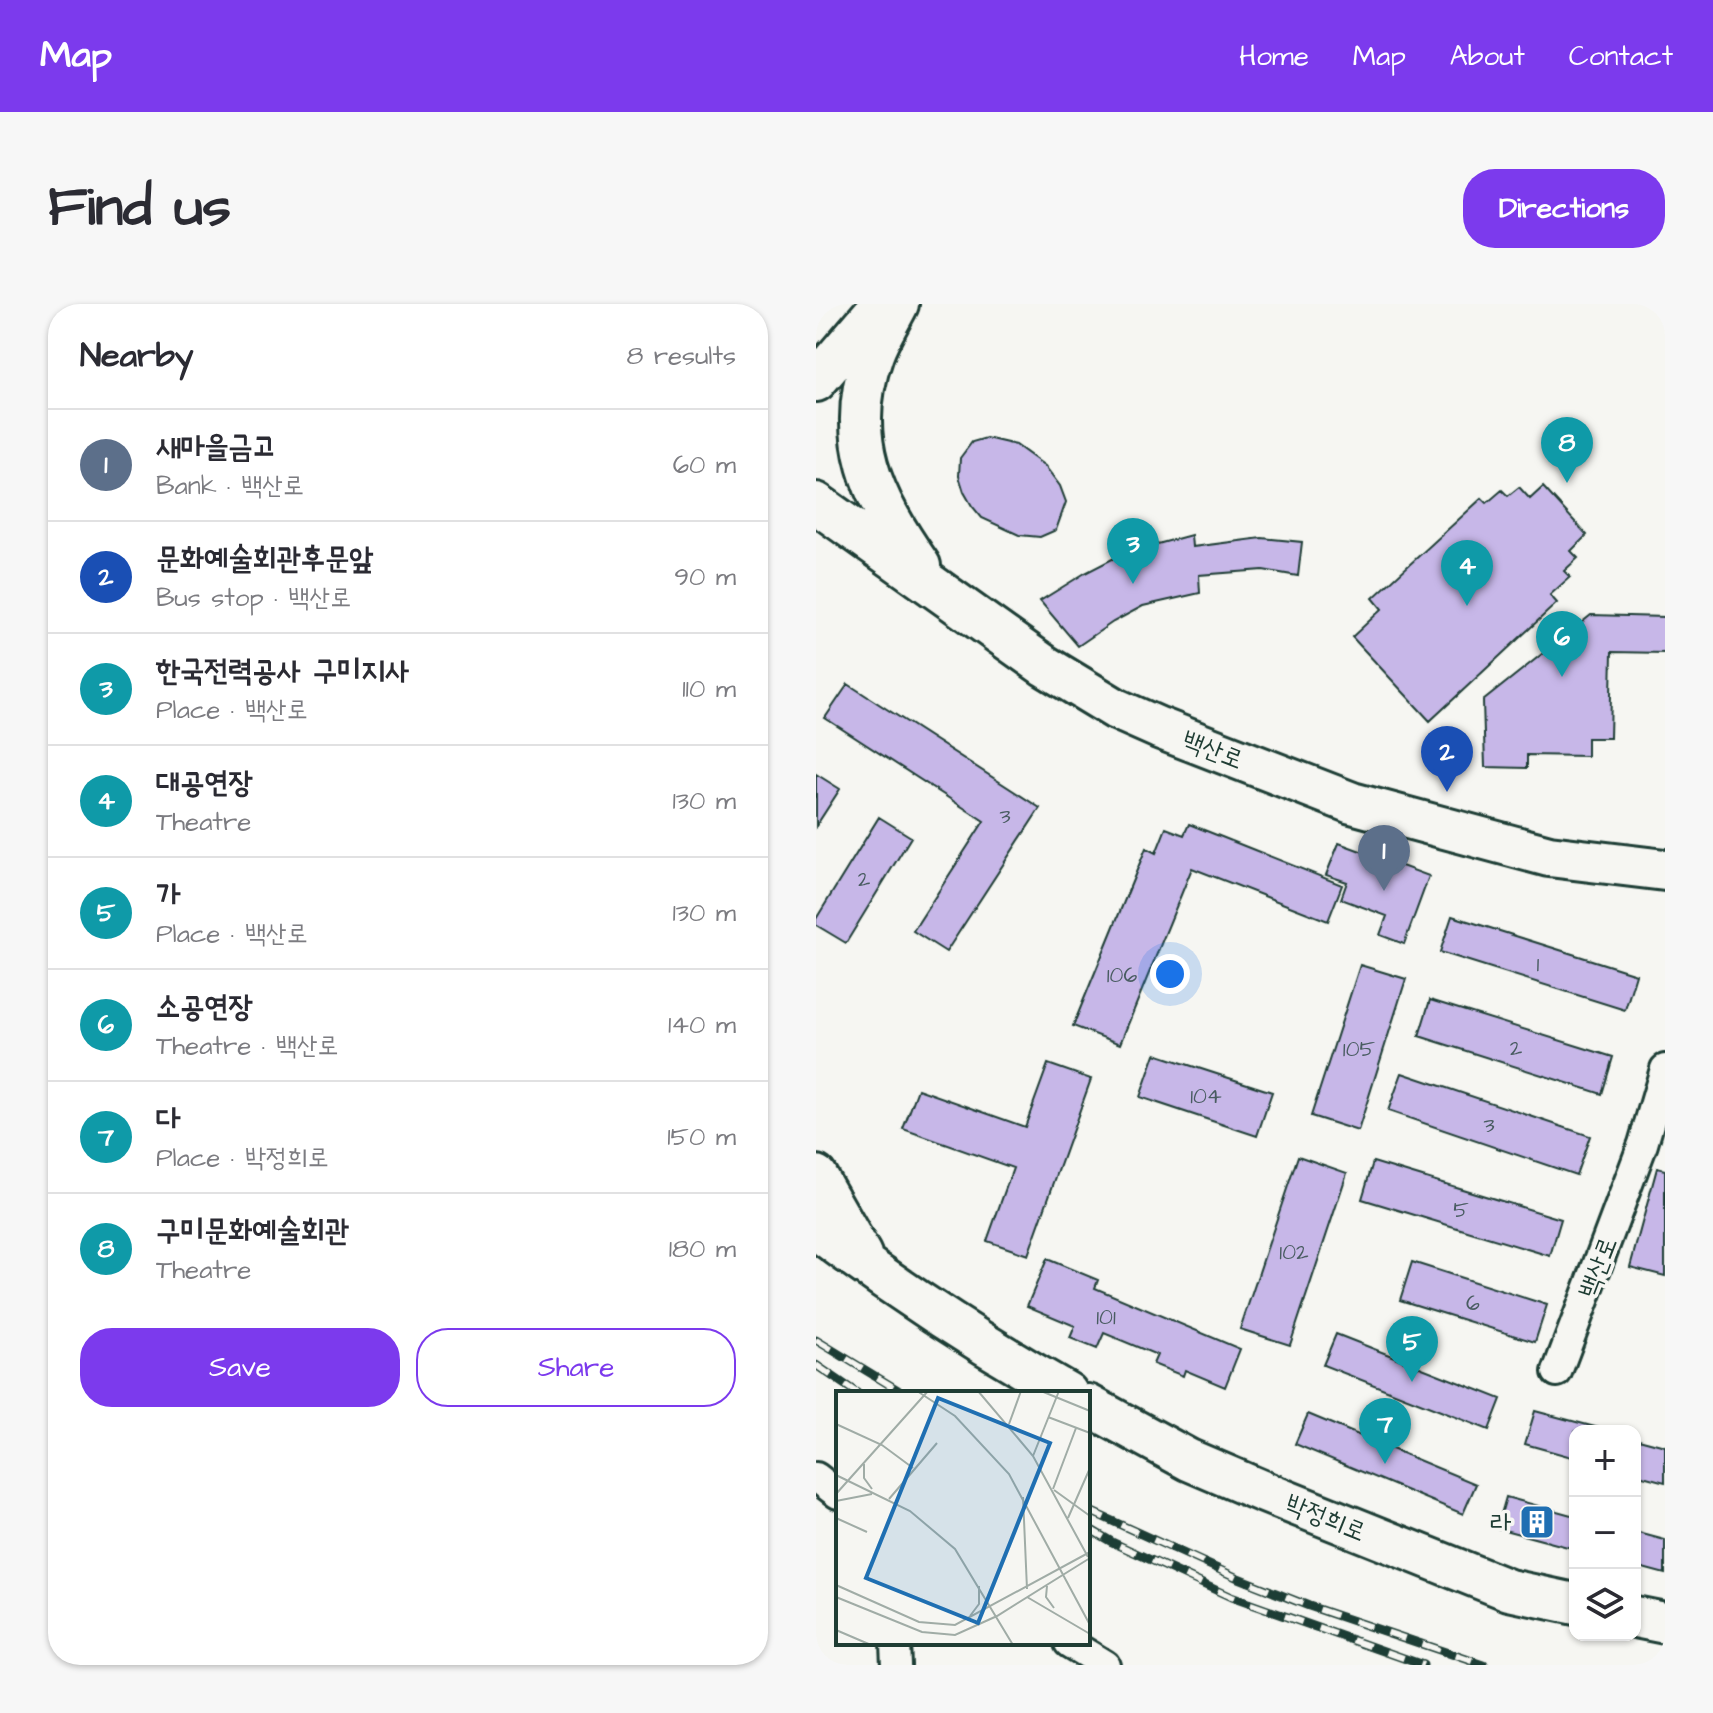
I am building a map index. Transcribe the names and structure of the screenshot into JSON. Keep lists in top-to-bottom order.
{
  "streets": {
    "street": ["백산로", "박정희로"]
  },
  "places": {
    "building": ["라"]
  },
  "house_numbers": [
    "3",
    "2",
    "1",
    "106",
    "2",
    "105",
    "104",
    "3",
    "5",
    "102",
    "6",
    "101"
  ],
  "page": {
    "header": "Map",
    "nav": [
      "Home",
      "Map",
      "About",
      "Contact"
    ],
    "title": "Find us",
    "buttons": [
      "Directions",
      ["Save", "Share"]
    ],
    "heading": ["Nearby", "8 results"],
    "list": [
      {
        "mark": "1",
        "name": "새마을금고",
        "note": "Bank · 백산로",
        "value": "60 m"
      },
      {
        "mark": "2",
        "name": "문화예술회관후문앞",
        "note": "Bus stop · 백산로",
        "value": "90 m"
      },
      {
        "mark": "3",
        "name": "한국전력공사 구미지사",
        "note": "Place · 백산로",
        "value": "110 m"
      },
      {
        "mark": "4",
        "name": "대공연장",
        "note": "Theatre",
        "value": "130 m"
      },
      {
        "mark": "5",
        "name": "가",
        "note": "Place · 백산로",
        "value": "130 m"
      },
      {
        "mark": "6",
        "name": "소공연장",
        "note": "Theatre · 백산로",
        "value": "140 m"
      },
      {
        "mark": "7",
        "name": "다",
        "note": "Place · 박정희로",
        "value": "150 m"
      },
      {
        "mark": "8",
        "name": "구미문화예술회관",
        "note": "Theatre",
        "value": "180 m"
      }
    ],
    "pins": [
      "8",
      "3",
      "4",
      "6",
      "2",
      "1",
      "5",
      "7"
    ],
    "map_buttons": ["+", "−"]
  }
}
